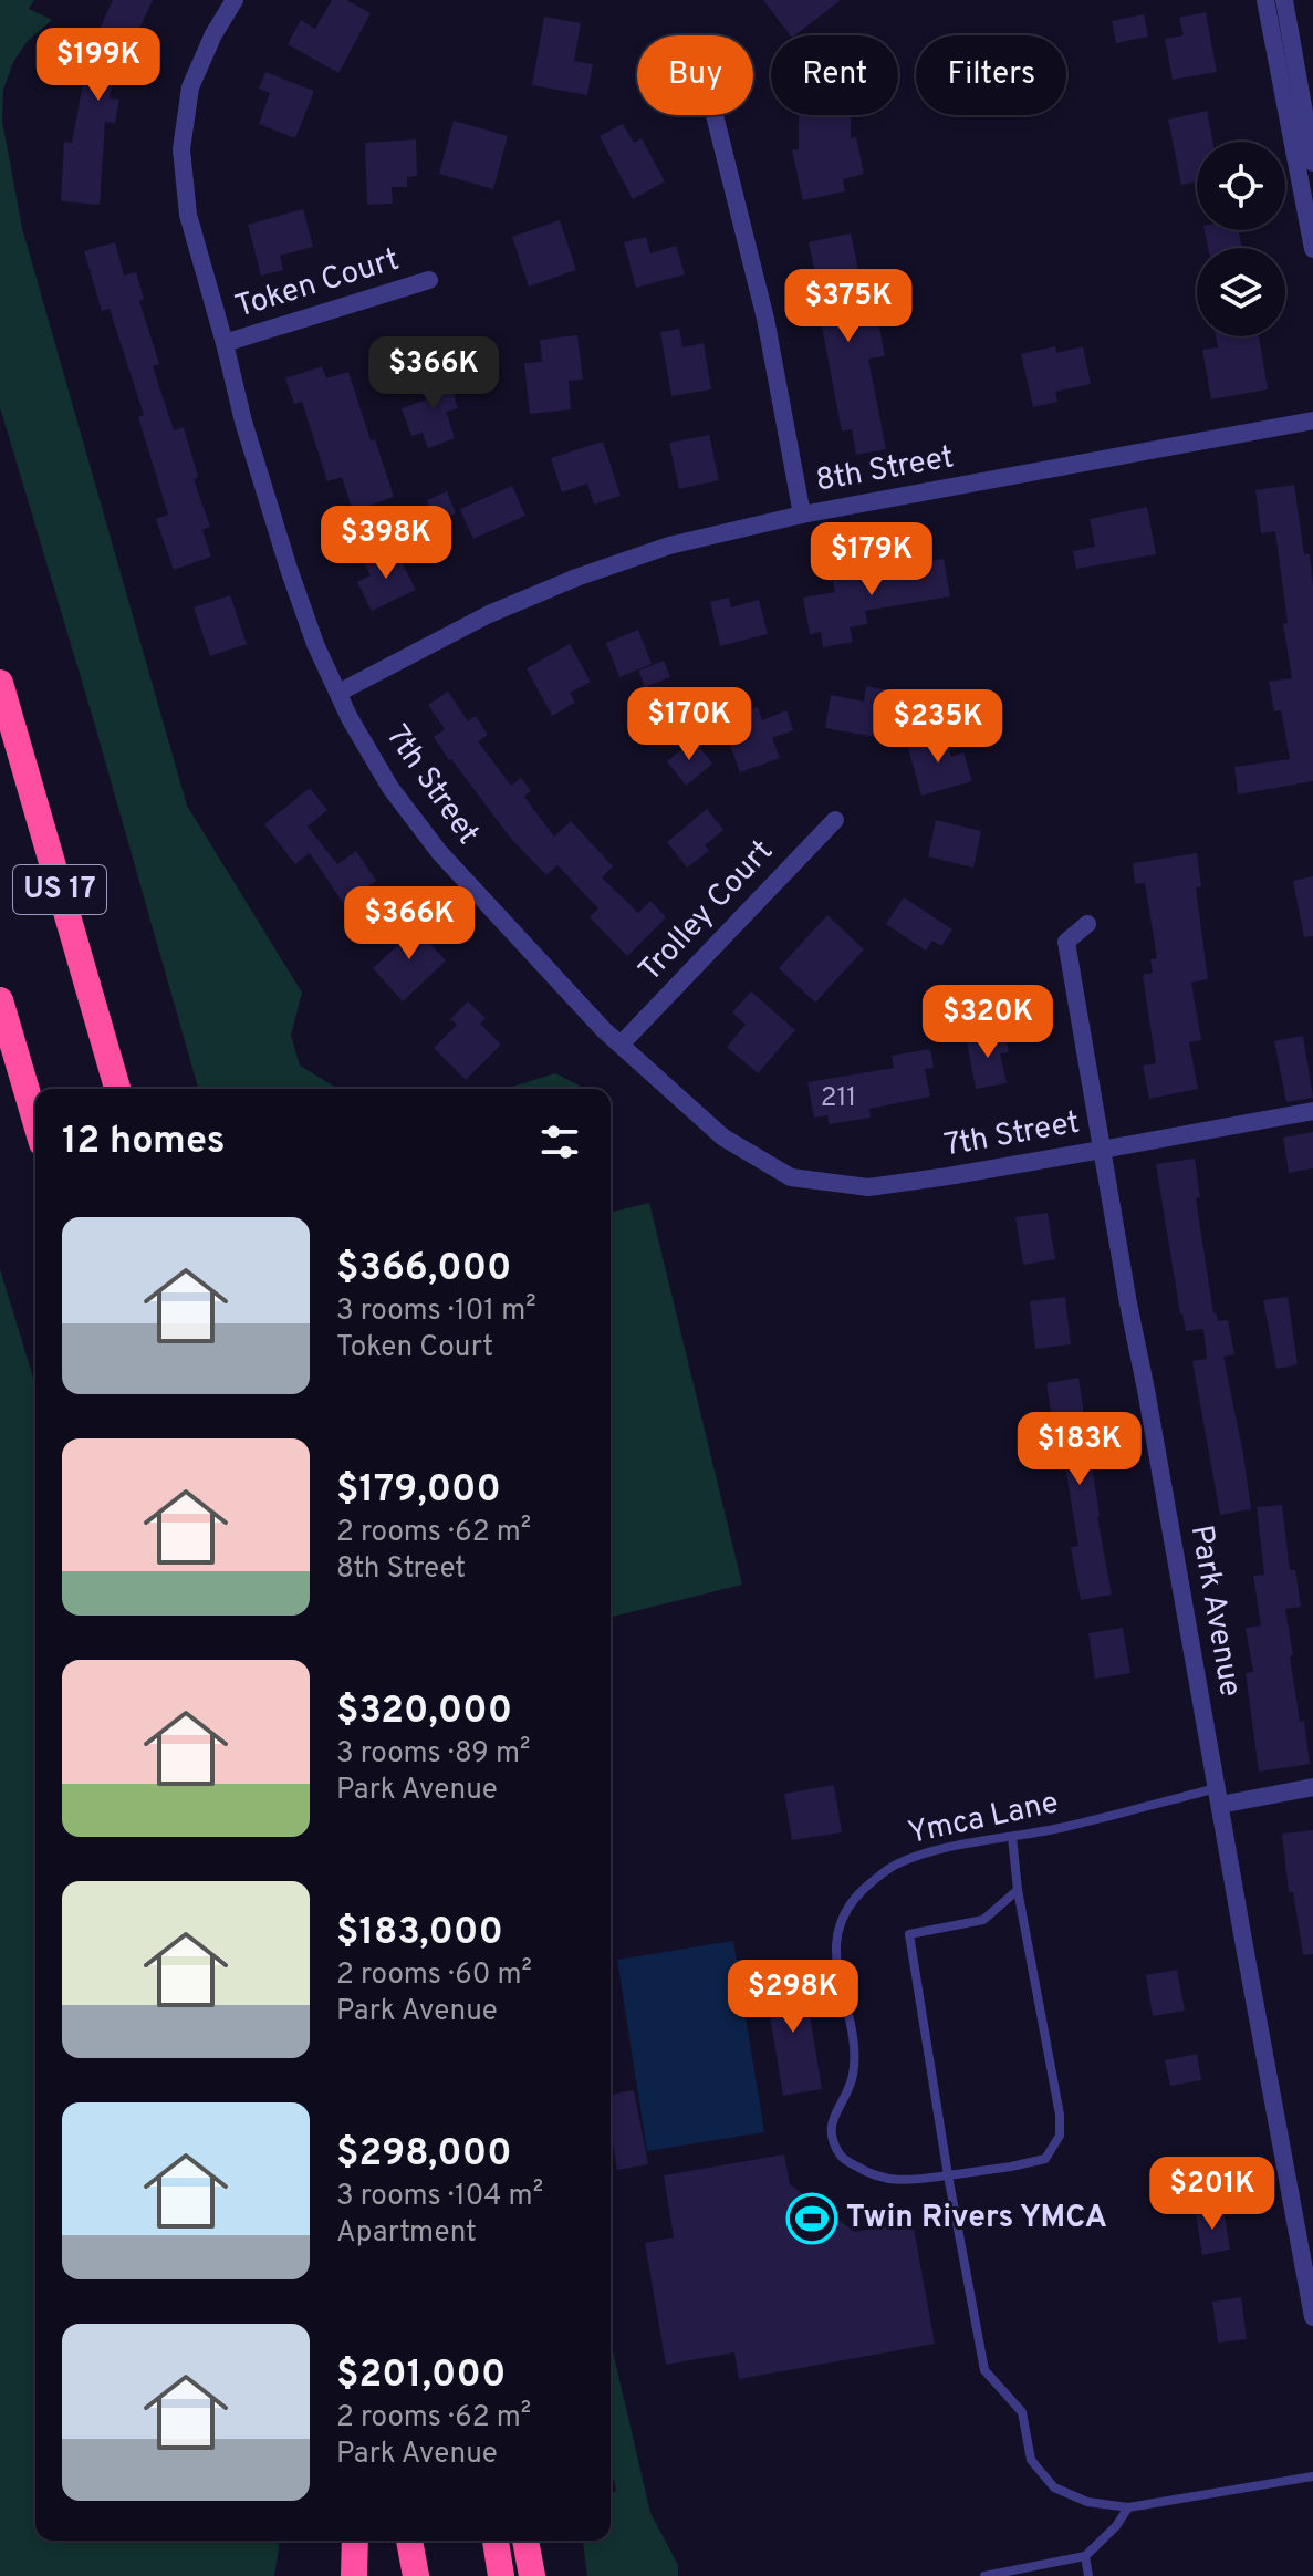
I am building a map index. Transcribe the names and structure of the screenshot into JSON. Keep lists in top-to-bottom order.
{
  "streets": {
    "highway": ["US 17"],
    "street": [
      "Token Court",
      "8th Street",
      "7th Street",
      "Trolley Court",
      "Park Avenue"
    ],
    "lane": ["Ymca Lane"]
  },
  "crossings": [
    ["Token Court", "7th Street"],
    ["8th Street", "7th Street"],
    ["7th Street", "Trolley Court"],
    ["7th Street", "Park Avenue"],
    ["Park Avenue", "Ymca Lane"]
  ],
  "places": {
    "sports": ["Twin Rivers YMCA"]
  },
  "house_numbers": ["211"],
  "page": {
    "price": [
      "$199K",
      "$375K",
      "$366K",
      "$398K",
      "$179K",
      "$170K",
      "$235K",
      "$366K",
      "$320K",
      "$183K",
      "$298K",
      "$201K"
    ],
    "chip": ["Buy", "Rent", "Filters"],
    "heading": "12 homes",
    "list": [
      {
        "name": "$366,000",
        "note": "3 rooms · 101 m² · Token Court"
      },
      {
        "name": "$179,000",
        "note": "2 rooms · 62 m² · 8th Street"
      },
      {
        "name": "$320,000",
        "note": "3 rooms · 89 m² · Park Avenue"
      },
      {
        "name": "$183,000",
        "note": "2 rooms · 60 m² · Park Avenue"
      },
      {
        "name": "$298,000",
        "note": "3 rooms · 104 m² · Apartment"
      },
      {
        "name": "$201,000",
        "note": "2 rooms · 62 m² · Park Avenue"
      }
    ]
  }
}
